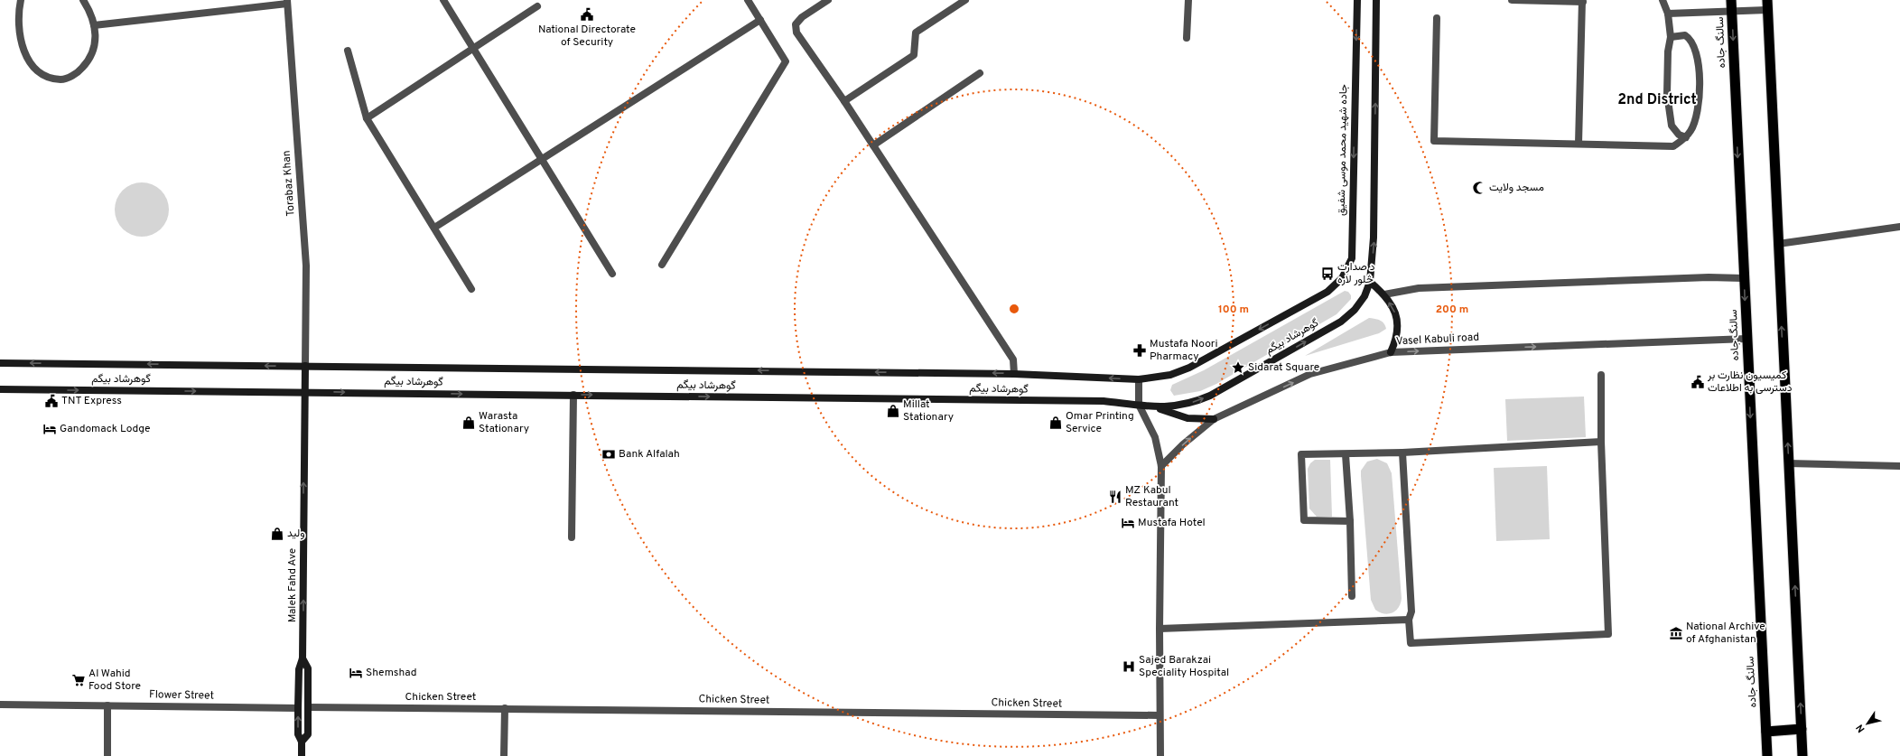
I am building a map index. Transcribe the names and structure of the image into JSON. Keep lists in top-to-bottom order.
{
  "streets": {
    "highway": ["سالنگ جاده"],
    "main road": ["جاده شهید محمد موسی شفیق", "گوهرشاد بیگم", "Malek Fahd Ave"],
    "street": [
      "Torabaz Khan",
      "Vasel Kabuli road",
      "Flower Street",
      "Chicken Street"
    ]
  },
  "crossings": [
    ["سالنگ جاده", "Vasel Kabuli road"],
    ["جاده شهید محمد موسی شفیق", "گوهرشاد بیگم"],
    ["Torabaz Khan", "گوهرشاد بیگم"],
    ["Torabaz Khan", "Malek Fahd Ave"],
    ["گوهرشاد بیگم", "Malek Fahd Ave"],
    ["Malek Fahd Ave", "Flower Street"]
  ],
  "one_way": ["Malek Fahd Ave"],
  "districts": ["2nd District"],
  "places": {
    "public building": ["National Directorate of Security", "کمیسیون نظارت بر دسترسی به اطلاعات", "TNT Express"],
    "mosque": ["مسجد ولایت"],
    "bus stop": ["د صدارت څلور لاره"],
    "pharmacy": ["Mustafa Noori Pharmacy"],
    "place": ["Sidarat Square"],
    "shop": [
      "Millat Stationary",
      "Warasta Stationary",
      "Omar Printing Service",
      "ولید"
    ],
    "hotel": ["Gandomack Lodge", "Mustafa Hotel", "Shemshad"],
    "bank": ["Bank Alfalah"],
    "restaurant": ["MZ Kabul Restaurant"],
    "museum": ["National Archive of Afghanistan"],
    "hospital": ["Sajed Barakzai Speciality Hospital"],
    "supermarket": ["Al Wahid Food Store"]
  },
  "north": "bottom left",
  "rings": ["100 m", "200 m"]
}
